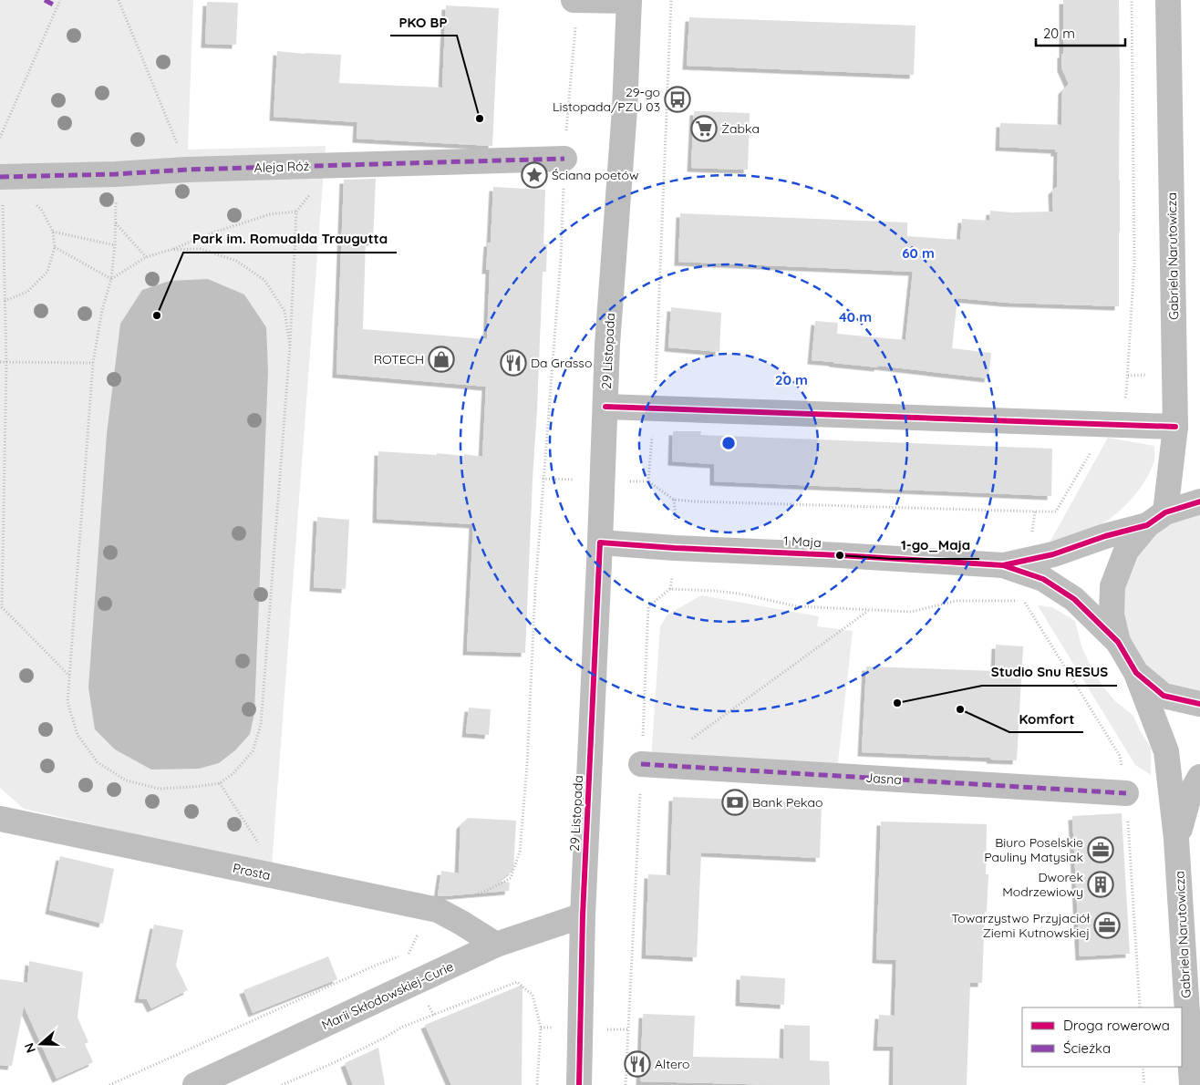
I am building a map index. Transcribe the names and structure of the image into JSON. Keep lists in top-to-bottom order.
{
  "streets": {
    "street": [
      "Aleja Róż",
      "Gabriela Narutowicza",
      "29 Listopada",
      "1 Maja",
      "Jasna",
      "Prosta",
      "Marii Skłodowskiej-Curie"
    ]
  },
  "crossings": [
    ["Gabriela Narutowicza", "1 Maja"],
    ["29 Listopada", "1 Maja"],
    ["29 Listopada", "Marii Skłodowskiej-Curie"],
    ["Prosta", "Marii Skłodowskiej-Curie"]
  ],
  "places": {
    "bus stop": ["29-go Listopada/PZU 03"],
    "other": [
      "PKO BP",
      "Park im. Romualda Traugutta",
      "1-go_Maja",
      "Studio Snu RESUS",
      "Komfort"
    ],
    "supermarket": ["Żabka"],
    "place": ["Ściana poetów"],
    "shop": ["ROTECH"],
    "restaurant": ["Da Grasso", "Altero"],
    "bank": ["Bank Pekao"],
    "office": ["Biuro Poselskie Pauliny Matysiak", "Towarzystwo Przyjaciół Ziemi Kutnowskiej"],
    "building": ["Dworek Modrzewiowy"]
  },
  "legend": ["Droga rowerowa", "Ścieżka"],
  "scale_bar": "20 m",
  "north": "left",
  "rings": ["60 m", "40 m", "20 m"]
}
